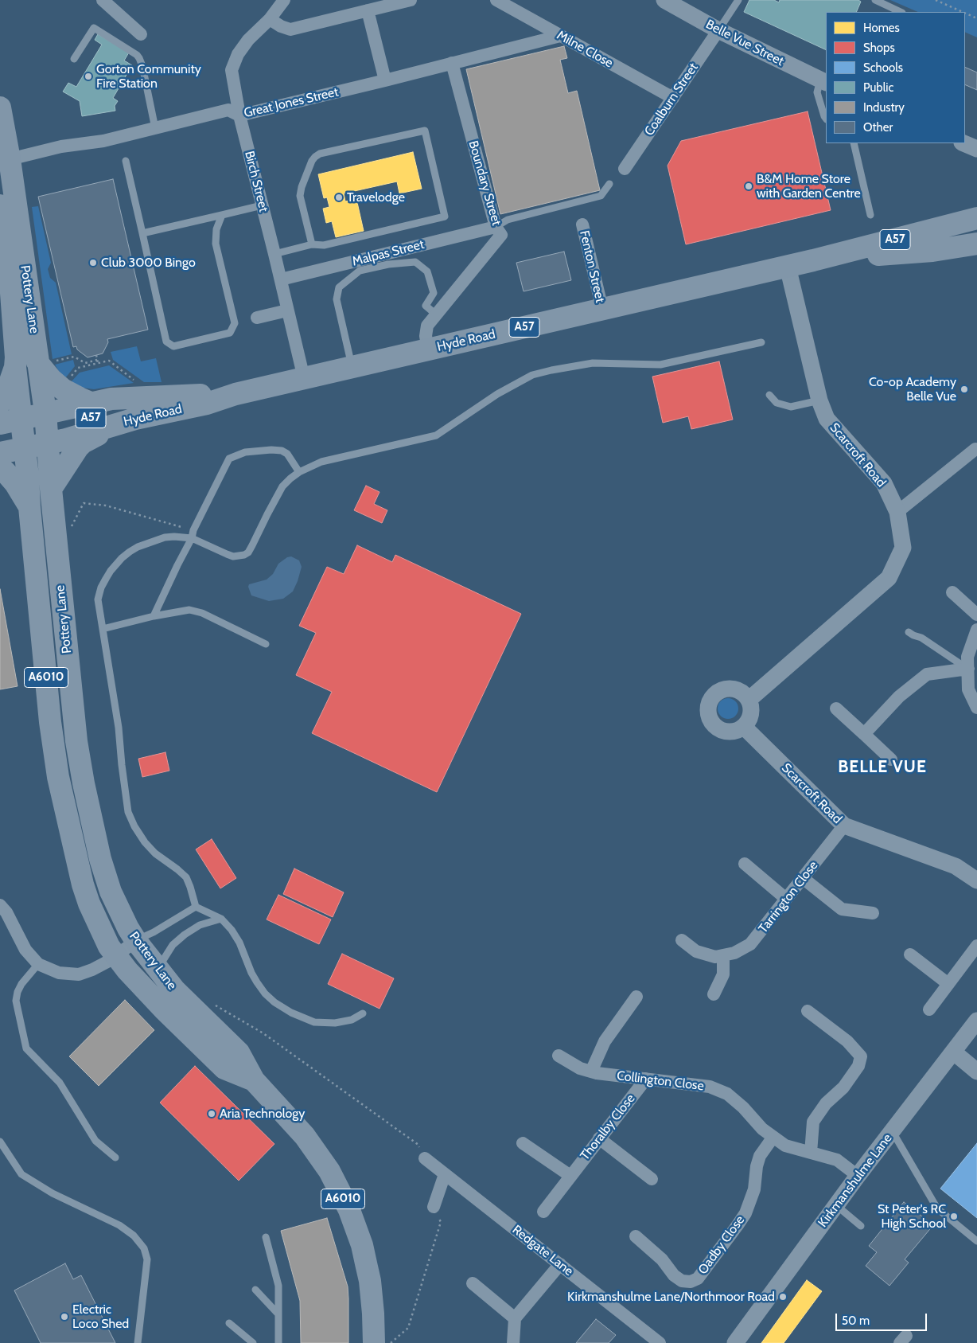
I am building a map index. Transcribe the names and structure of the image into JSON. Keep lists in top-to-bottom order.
{
  "streets": {
    "highway": [
      "A57",
      "Pottery Lane",
      "Hyde Road",
      "A6010"
    ],
    "street": [
      "Belle Vue Street",
      "Milne Close",
      "Coalburn Street",
      "Great Jones Street",
      "Birch Street",
      "Boundary Street",
      "Malpas Street",
      "Fenton Street",
      "Scarcroft Road",
      "Tarrington Close",
      "Collington Close",
      "Thoralby Close",
      "Kirkmanshulme Lane",
      "Oadby Close",
      "Redgate Lane"
    ]
  },
  "crossings": [
    ["Belle Vue Street", "Coalburn Street"],
    ["Milne Close", "Coalburn Street"],
    ["Milne Close", "Great Jones Street"],
    ["Great Jones Street", "Birch Street"],
    ["Great Jones Street", "Boundary Street"],
    ["Great Jones Street", "Pottery Lane"],
    ["Birch Street", "Malpas Street"],
    ["Birch Street", "Hyde Road"],
    ["Boundary Street", "Malpas Street"],
    ["Boundary Street", "Hyde Road"],
    ["A57", "Pottery Lane"],
    ["A57", "Hyde Road"],
    ["Fenton Street", "Hyde Road"],
    ["Pottery Lane", "Hyde Road"],
    ["Hyde Road", "Scarcroft Road"],
    ["Scarcroft Road", "Tarrington Close"],
    ["Collington Close", "Thoralby Close"],
    ["Collington Close", "Kirkmanshulme Lane"],
    ["Collington Close", "Oadby Close"]
  ],
  "districts": ["BELLE VUE"],
  "places": [
    "Gorton Community Fire Station",
    "B&M Home Store with Garden Centre",
    "Travelodge",
    "Club 3000 Bingo",
    "Co-op Academy Belle Vue",
    "Aria Technology",
    "St Peter's RC High School",
    "Kirkmanshulme Lane/Northmoor Road",
    "Electric Loco Shed"
  ],
  "legend": [
    "Homes",
    "Shops",
    "Schools",
    "Public",
    "Industry",
    "Other"
  ],
  "scale_bar": "50 m"
}
